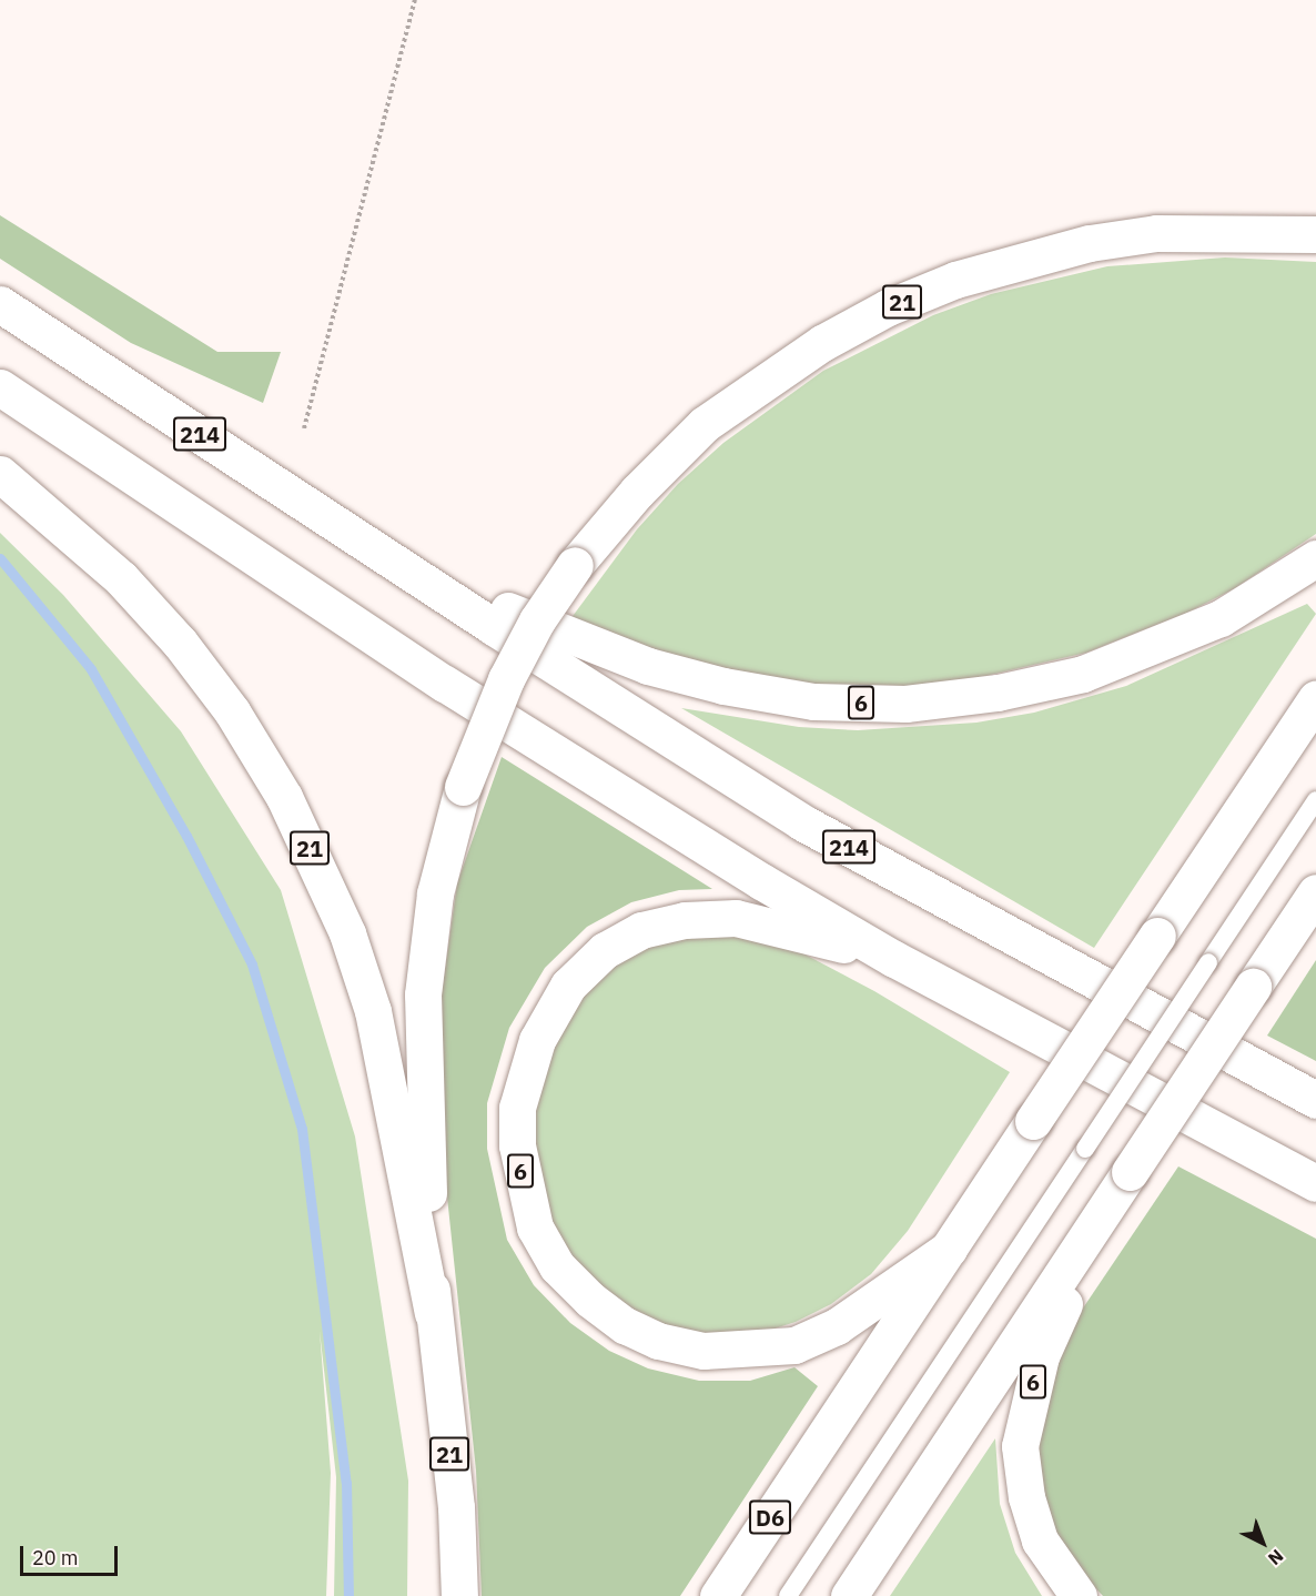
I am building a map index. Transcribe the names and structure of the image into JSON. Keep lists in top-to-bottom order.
{
  "streets": {
    "highway": [
      "21",
      "214",
      "6",
      "D6"
    ]
  },
  "crossings": [
    ["214", "6"],
    ["6", "D6"]
  ],
  "scale_bar": "20 m",
  "north": "bottom right"
}
